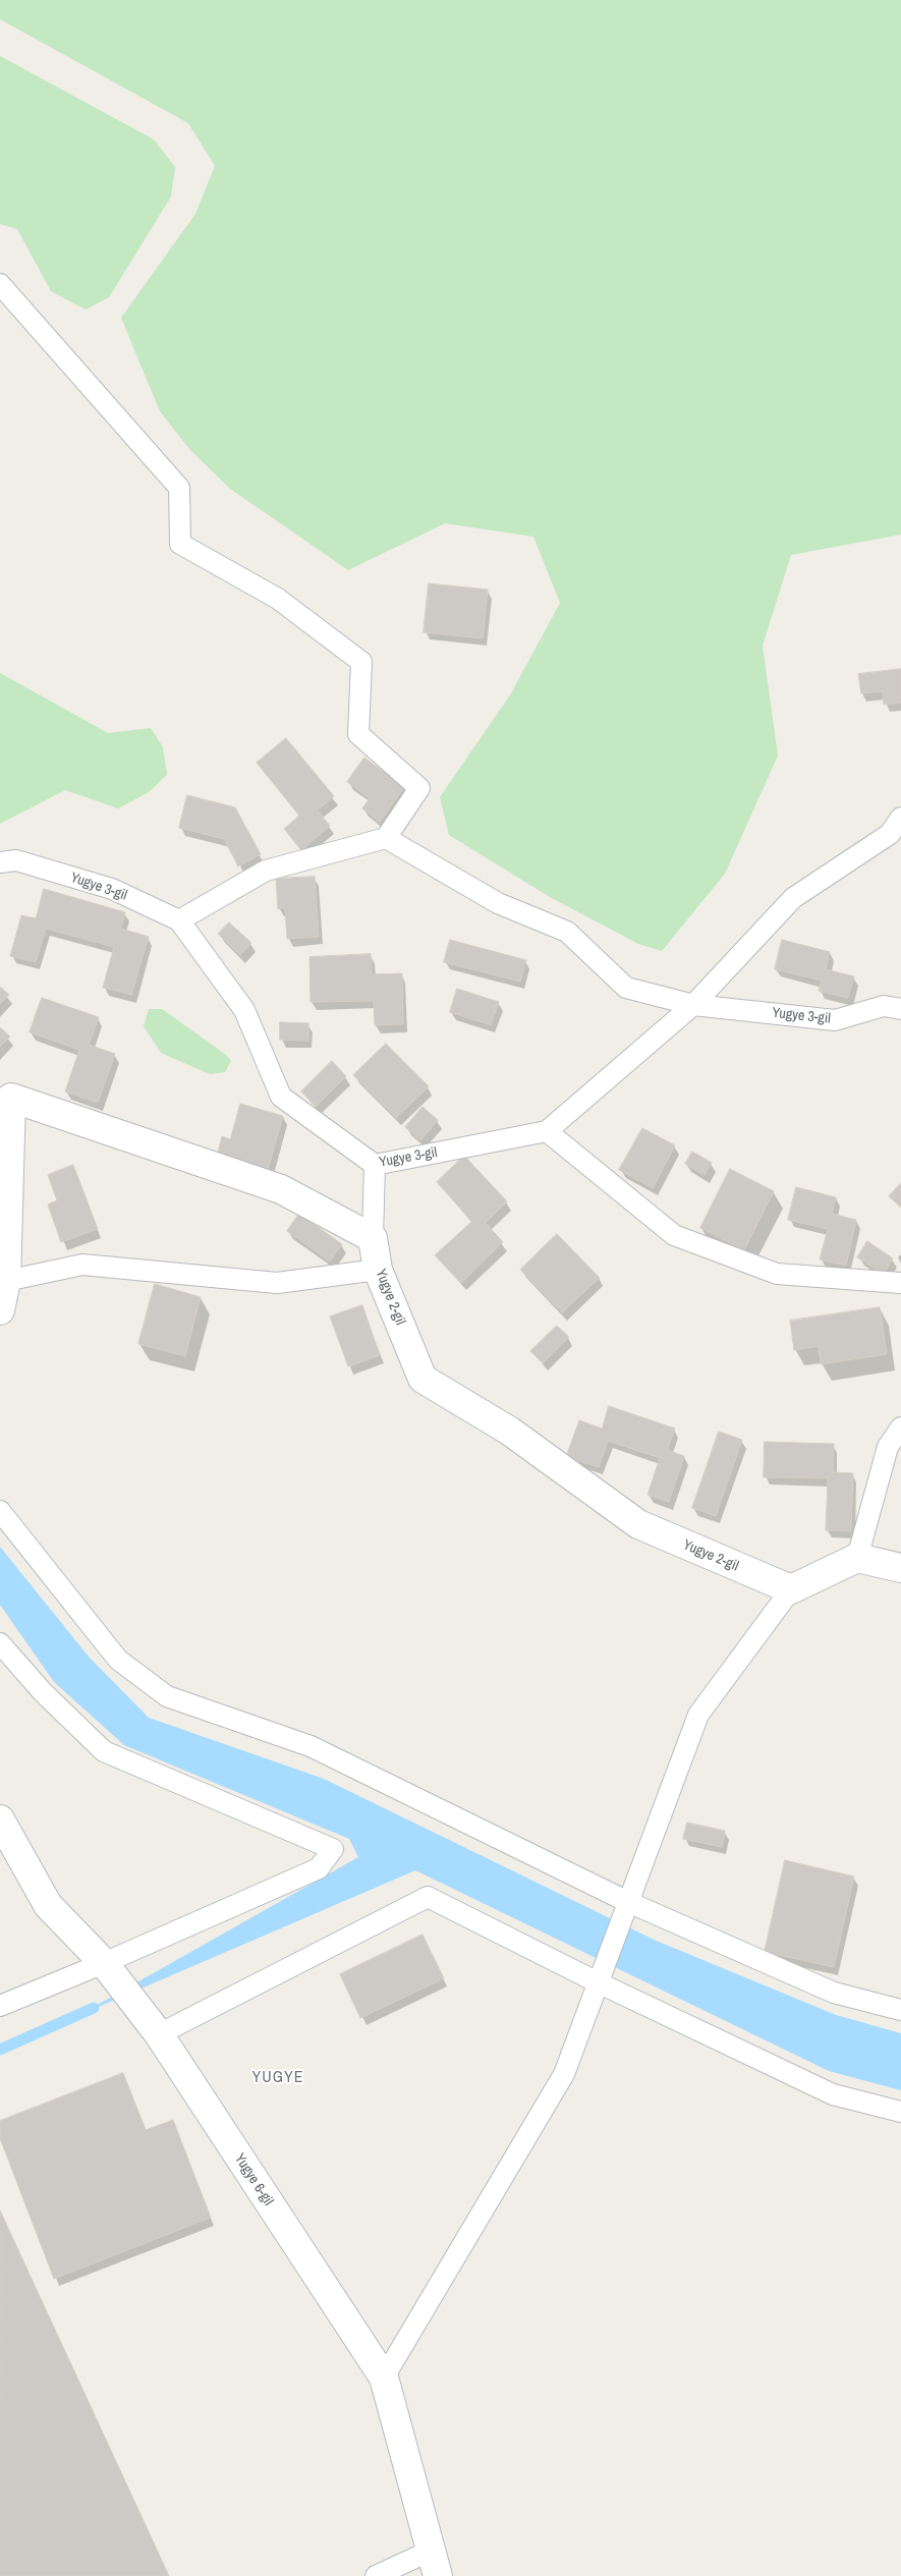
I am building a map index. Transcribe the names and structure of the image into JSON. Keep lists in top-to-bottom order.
{
  "streets": {
    "street": ["Yugye 2-gil", "Yugye 6-gil"],
    "lane": ["Yugye 3-gil"]
  },
  "districts": ["YUGYE"]
}
